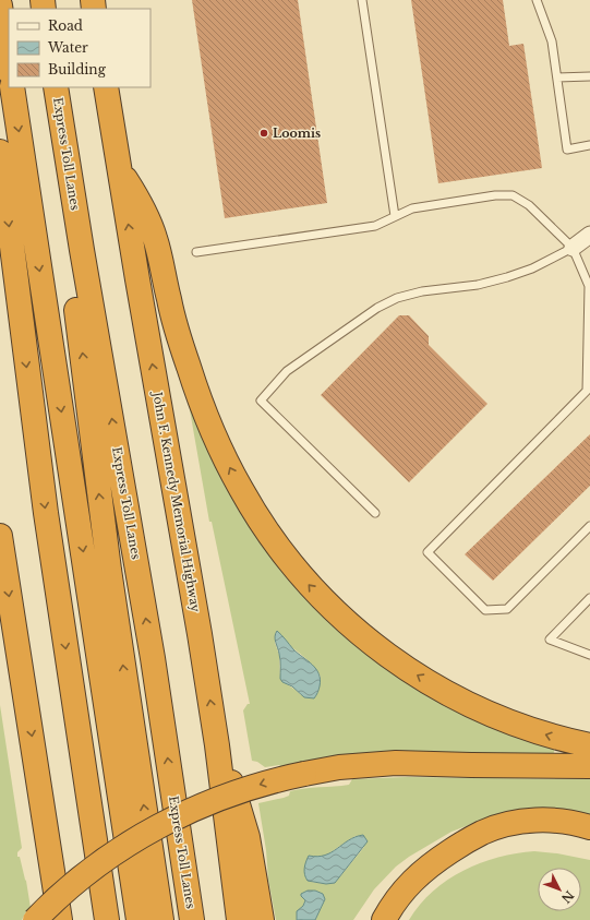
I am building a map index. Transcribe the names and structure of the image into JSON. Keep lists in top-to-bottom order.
{
  "streets": {
    "highway": ["Express Toll Lanes", "John F. Kennedy Memorial Highway"]
  },
  "places": ["Loomis"],
  "legend": ["Road", "Water", "Building"],
  "north": "bottom right"
}
